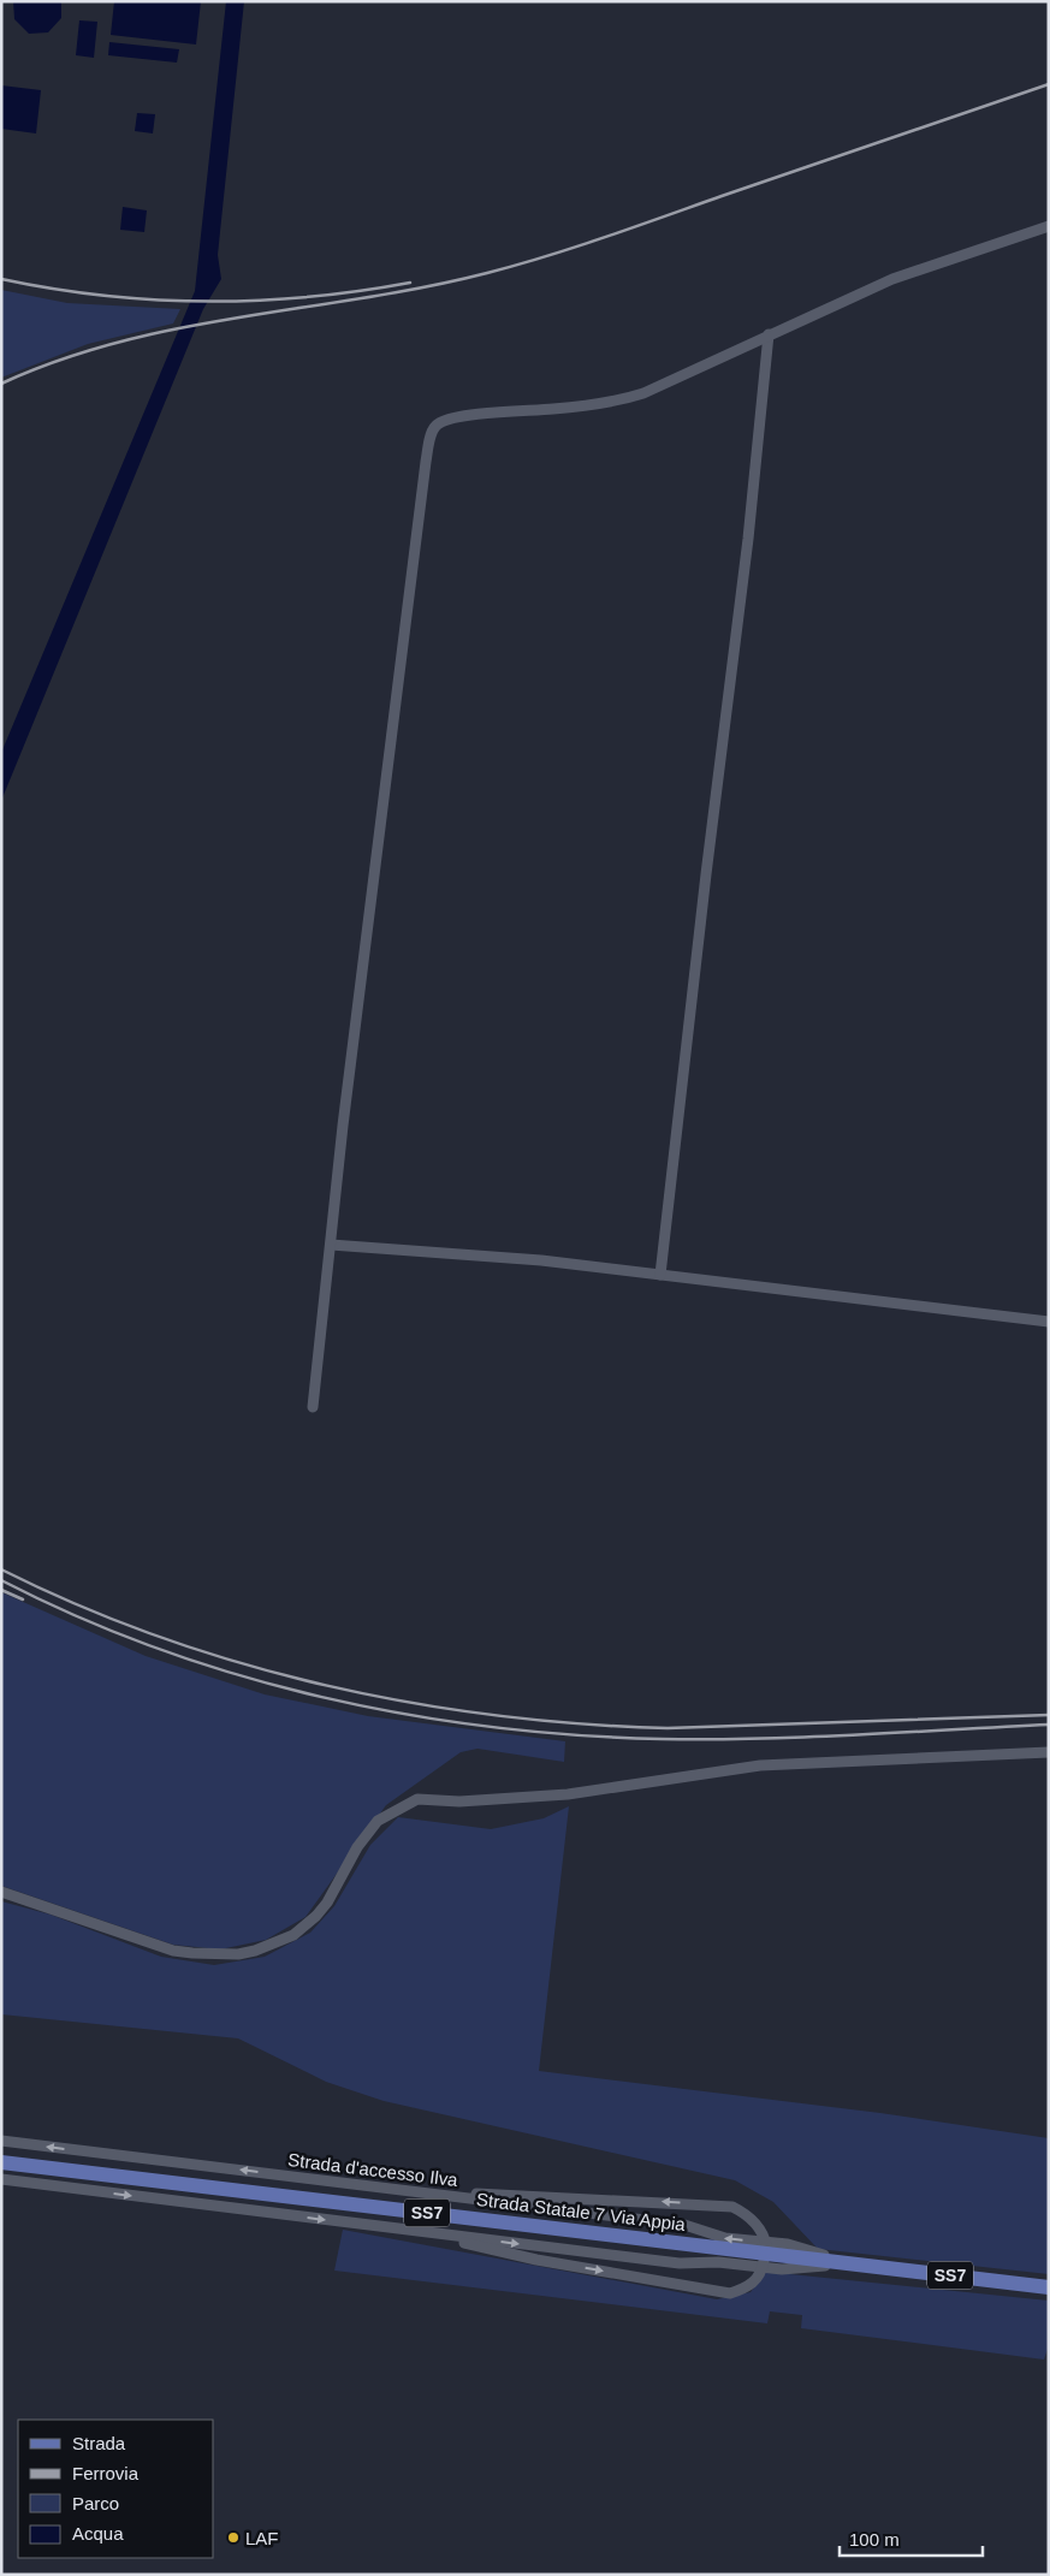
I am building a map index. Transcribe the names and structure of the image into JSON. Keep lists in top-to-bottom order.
{
  "streets": {
    "main road": ["Strada Statale 7 Via Appia", "SS7"],
    "street": ["Strada d'accesso Ilva"]
  },
  "crossings": [
    ["Strada d'accesso Ilva", "Strada Statale 7 Via Appia"]
  ],
  "places": ["LAF"],
  "legend": [
    "Strada",
    "Ferrovia",
    "Parco",
    "Acqua"
  ],
  "scale_bar": "100 m"
}
